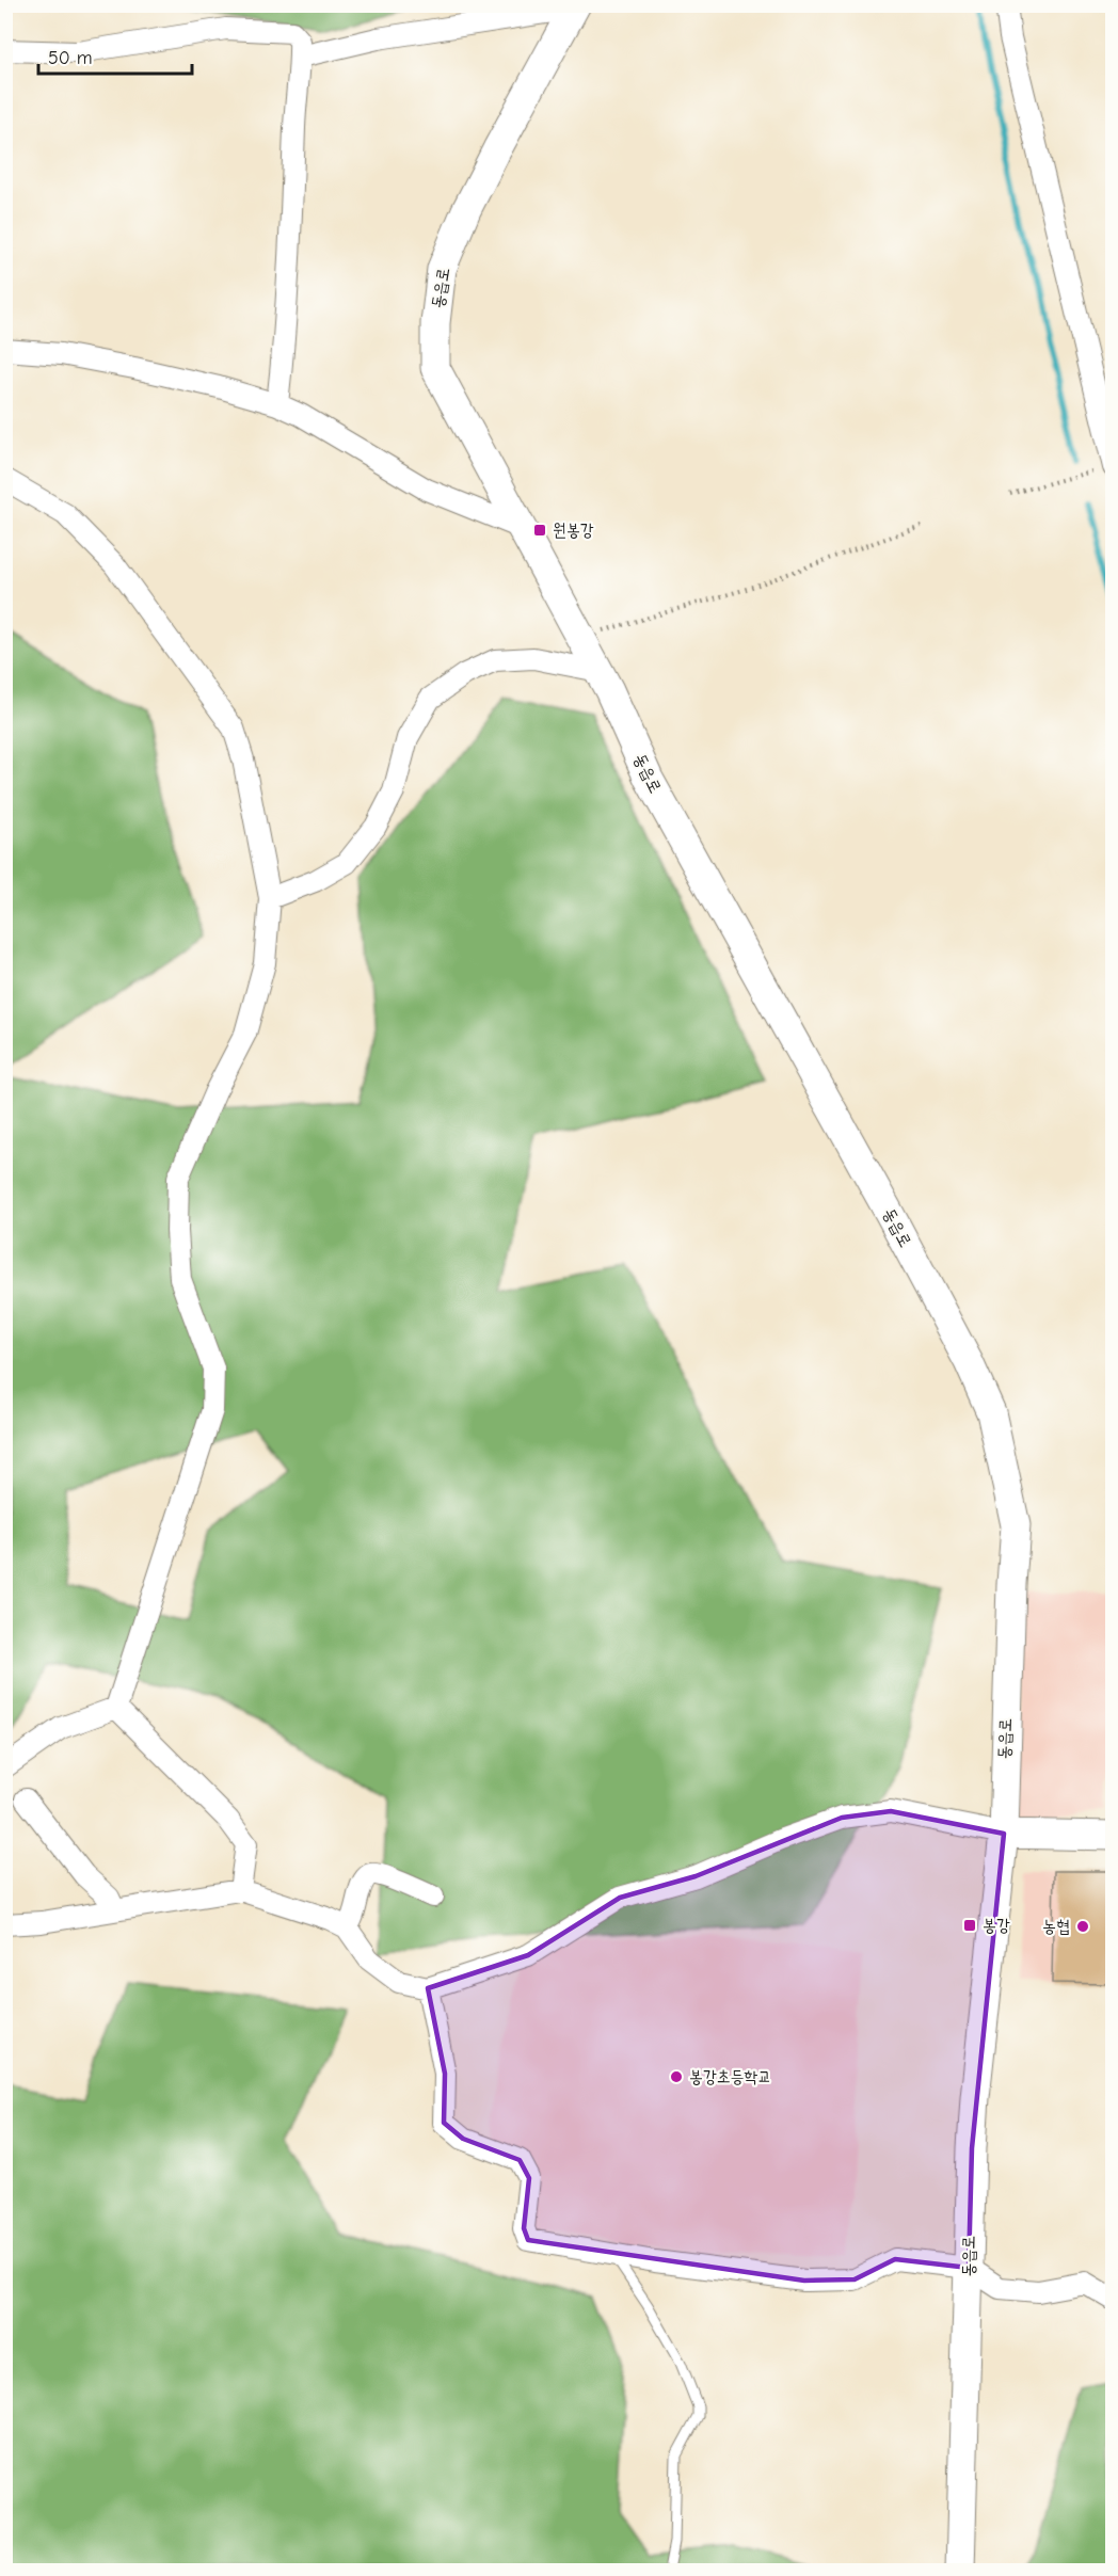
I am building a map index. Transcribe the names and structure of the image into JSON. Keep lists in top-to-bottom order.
{
  "streets": {
    "main road": ["동읍로"]
  },
  "places": {
    "transit": ["원봉강", "봉강"],
    "other": ["농협", "봉강초등학교"]
  },
  "scale_bar": "50 m"
}
